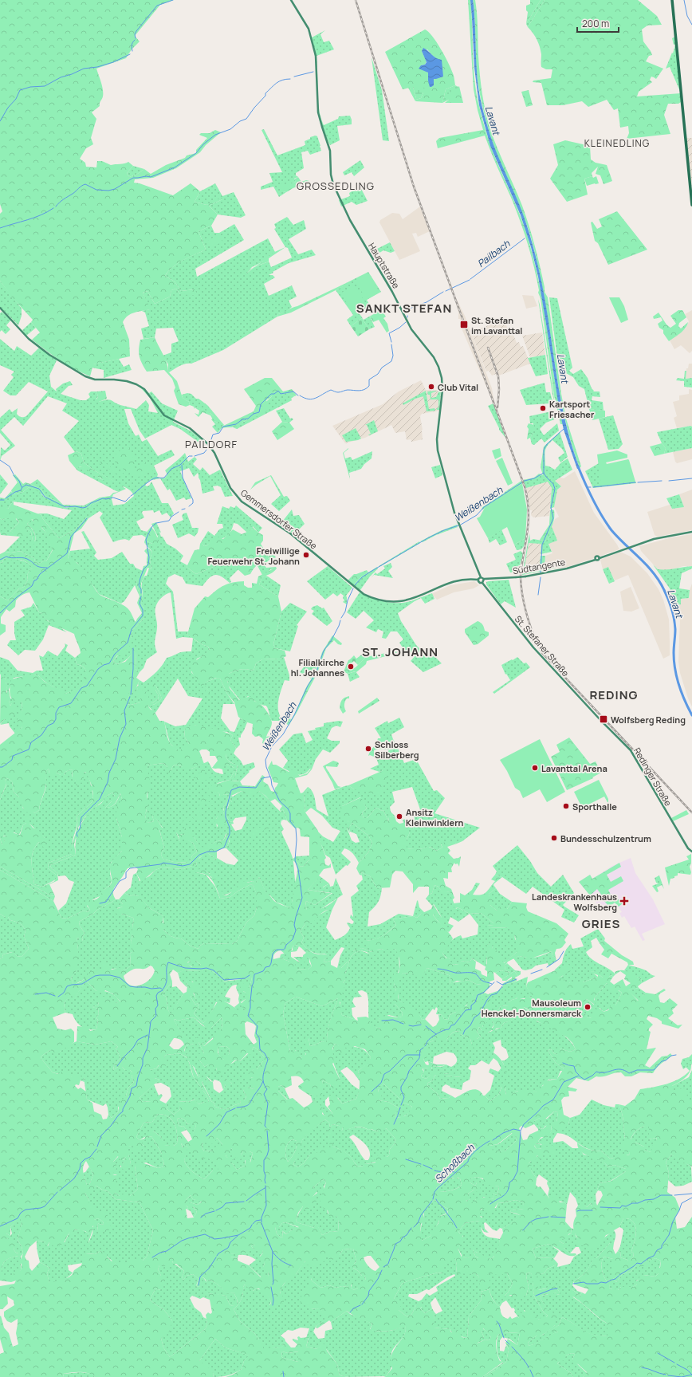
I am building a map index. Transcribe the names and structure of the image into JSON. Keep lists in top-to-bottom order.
{
  "streets": {
    "main road": [
      "Hauptstraße",
      "Gemmersdorfer Straße",
      "Südtangente",
      "St. Stefaner Straße",
      "Redinger Straße"
    ]
  },
  "crossings": [
    ["Hauptstraße", "Gemmersdorfer Straße"],
    ["Hauptstraße", "Südtangente"],
    ["Hauptstraße", "St. Stefaner Straße"],
    ["Gemmersdorfer Straße", "Südtangente"],
    ["Gemmersdorfer Straße", "St. Stefaner Straße"],
    ["Südtangente", "St. Stefaner Straße"],
    ["St. Stefaner Straße", "Redinger Straße"]
  ],
  "districts": [
    "KLEINEDLING",
    "GROSSEDLING",
    "SANKT STEFAN",
    "PAILDORF",
    "ST. JOHANN",
    "REDING",
    "GRIES"
  ],
  "water": [
    "Lavant",
    "Pailbach",
    "Weißenbach",
    "Schoßbach"
  ],
  "places": {
    "transit": ["St. Stefan im Lavanttal", "Wolfsberg Reding"],
    "other": [
      "Club Vital",
      "Kartsport Friesacher",
      "Freiwillige Feuerwehr St. Johann",
      "Filialkirche hl. Johannes",
      "Schloss Silberberg",
      "Lavanttal Arena",
      "Sporthalle",
      "Ansitz Kleinwinklern",
      "Bundesschulzentrum",
      "Mausoleum Henckel-Donnersmarck"
    ],
    "health": ["Landeskrankenhaus Wolfsberg"]
  },
  "scale_bar": "200 m"
}
